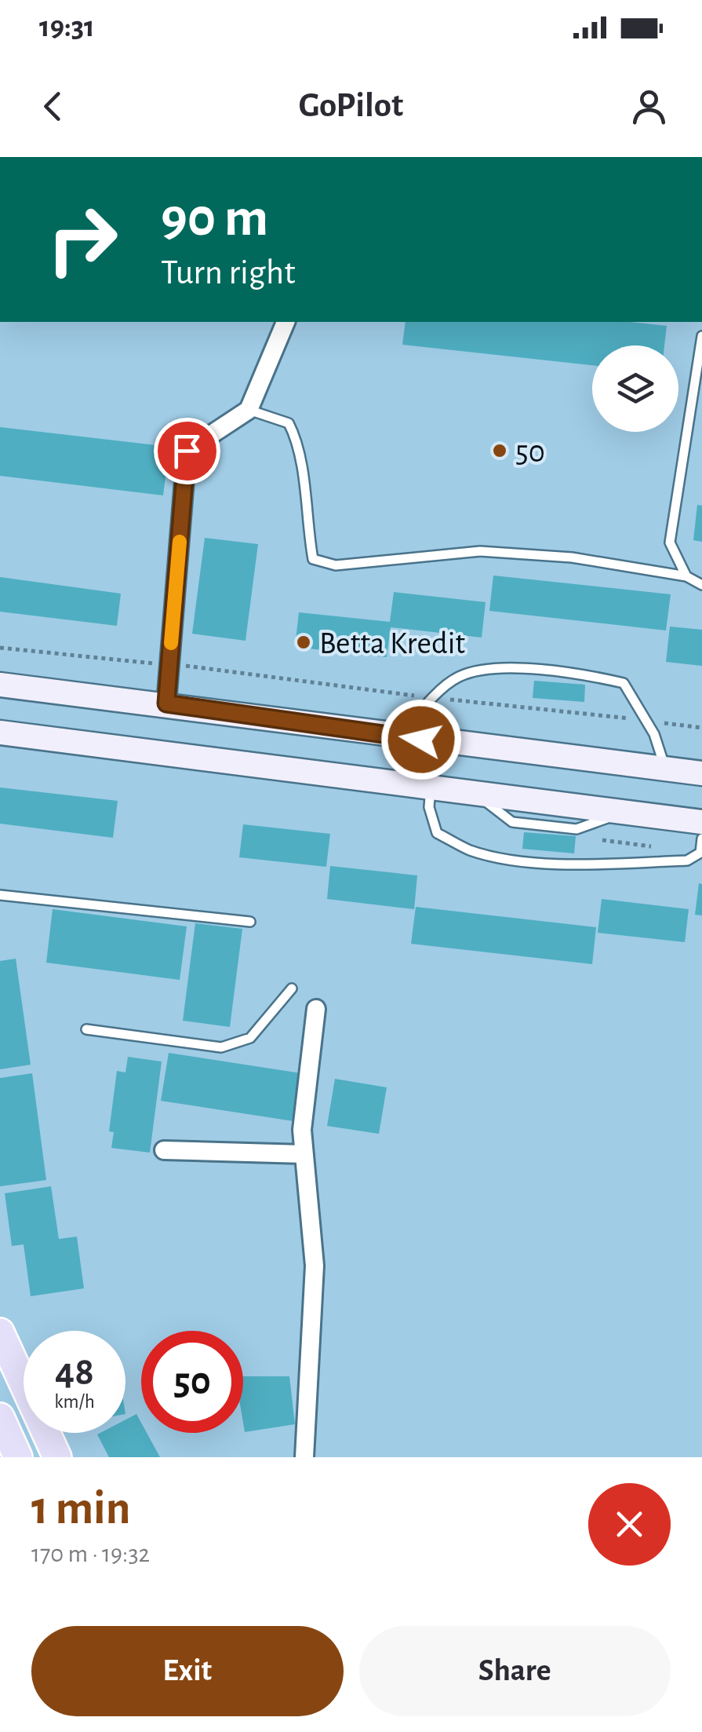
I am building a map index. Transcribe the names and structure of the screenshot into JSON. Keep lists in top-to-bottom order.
{
  "places": ["50", "Betta Kredit"],
  "page": {
    "status": "19:31",
    "header": "GoPilot",
    "turn": ["90 m", "Turn right"],
    "speed": "48 km/h",
    "limit": "50",
    "heading": ["1 min", "170 m · 19:32"],
    "buttons": ["Exit", "Share"]
  }
}
